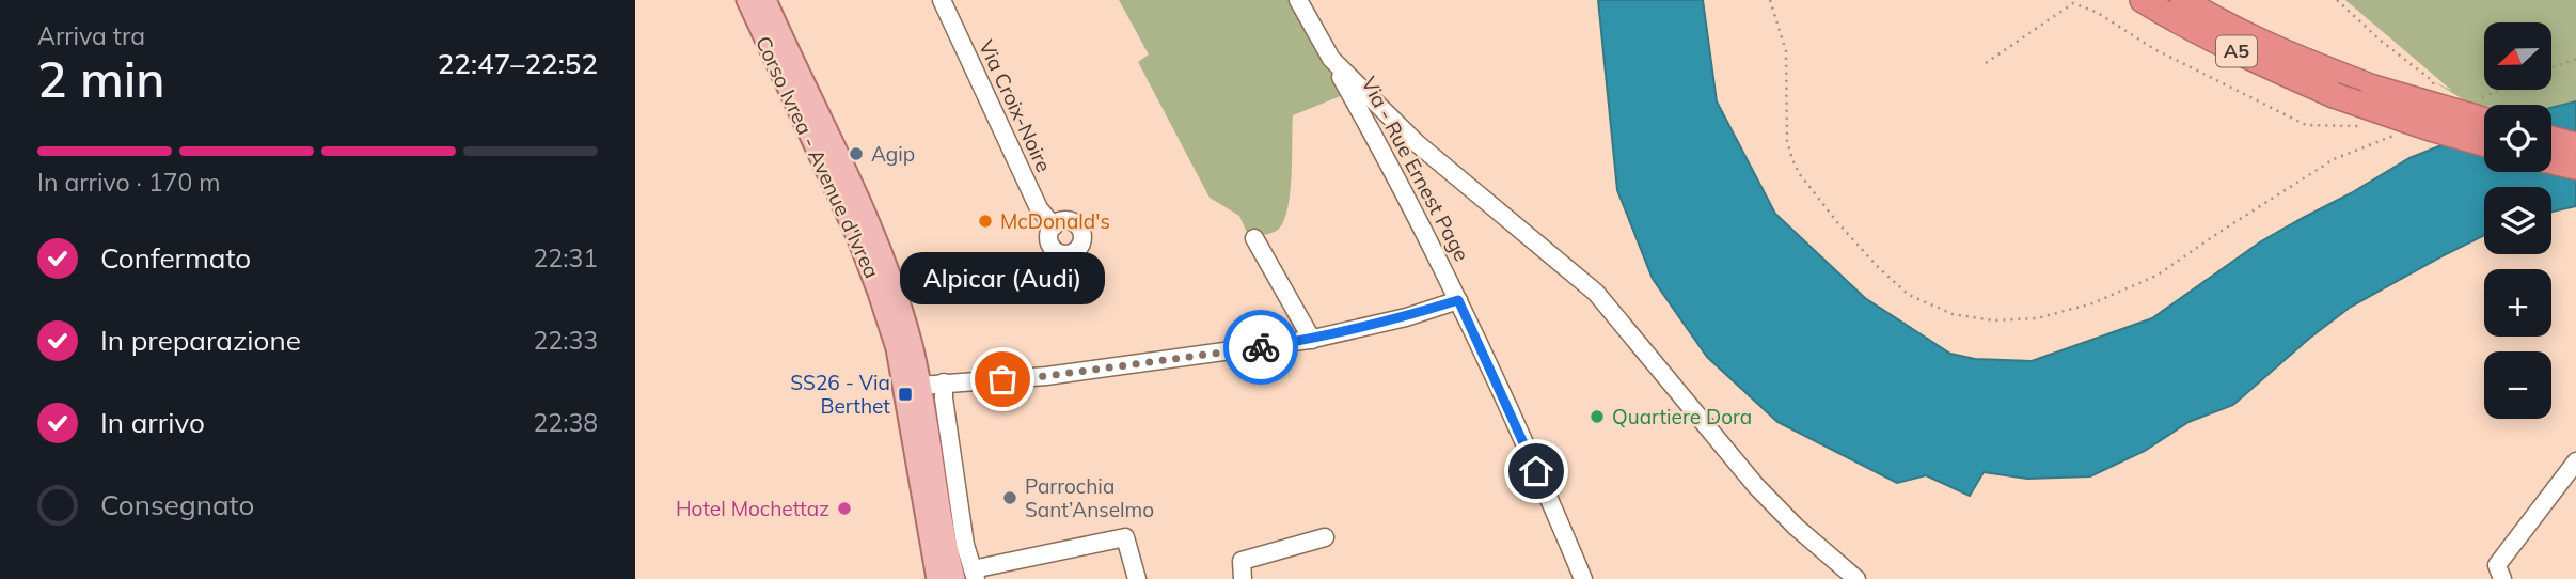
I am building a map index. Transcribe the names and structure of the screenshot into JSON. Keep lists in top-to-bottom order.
{
  "streets": {
    "highway": ["A5"],
    "main road": ["Corso Ivrea - Avenue d'Ivrea"],
    "street": ["Via Croix-Noire", "Via - Rue Ernest Page"]
  },
  "places": {
    "other": [
      "Agip",
      "McDonald's",
      "Alpicar (Audi)",
      "Quartiere Dora",
      "Parrochia Sant’Anselmo",
      "Hotel Mochettaz"
    ],
    "transit": ["SS26 - Via Berthet"]
  },
  "north": "left",
  "page": {
    "heading": ["2 min", "Arriva tra", "22:47–22:52"],
    "map_buttons": ["+", "−"],
    "bar": "In arrivo · 170 m",
    "list": [
      ["Confermato", "22:31"],
      ["In preparazione", "22:33"],
      ["In arrivo", "22:38"],
      "Consegnato"
    ],
    "bubble": "Alpicar (Audi)"
  }
}
